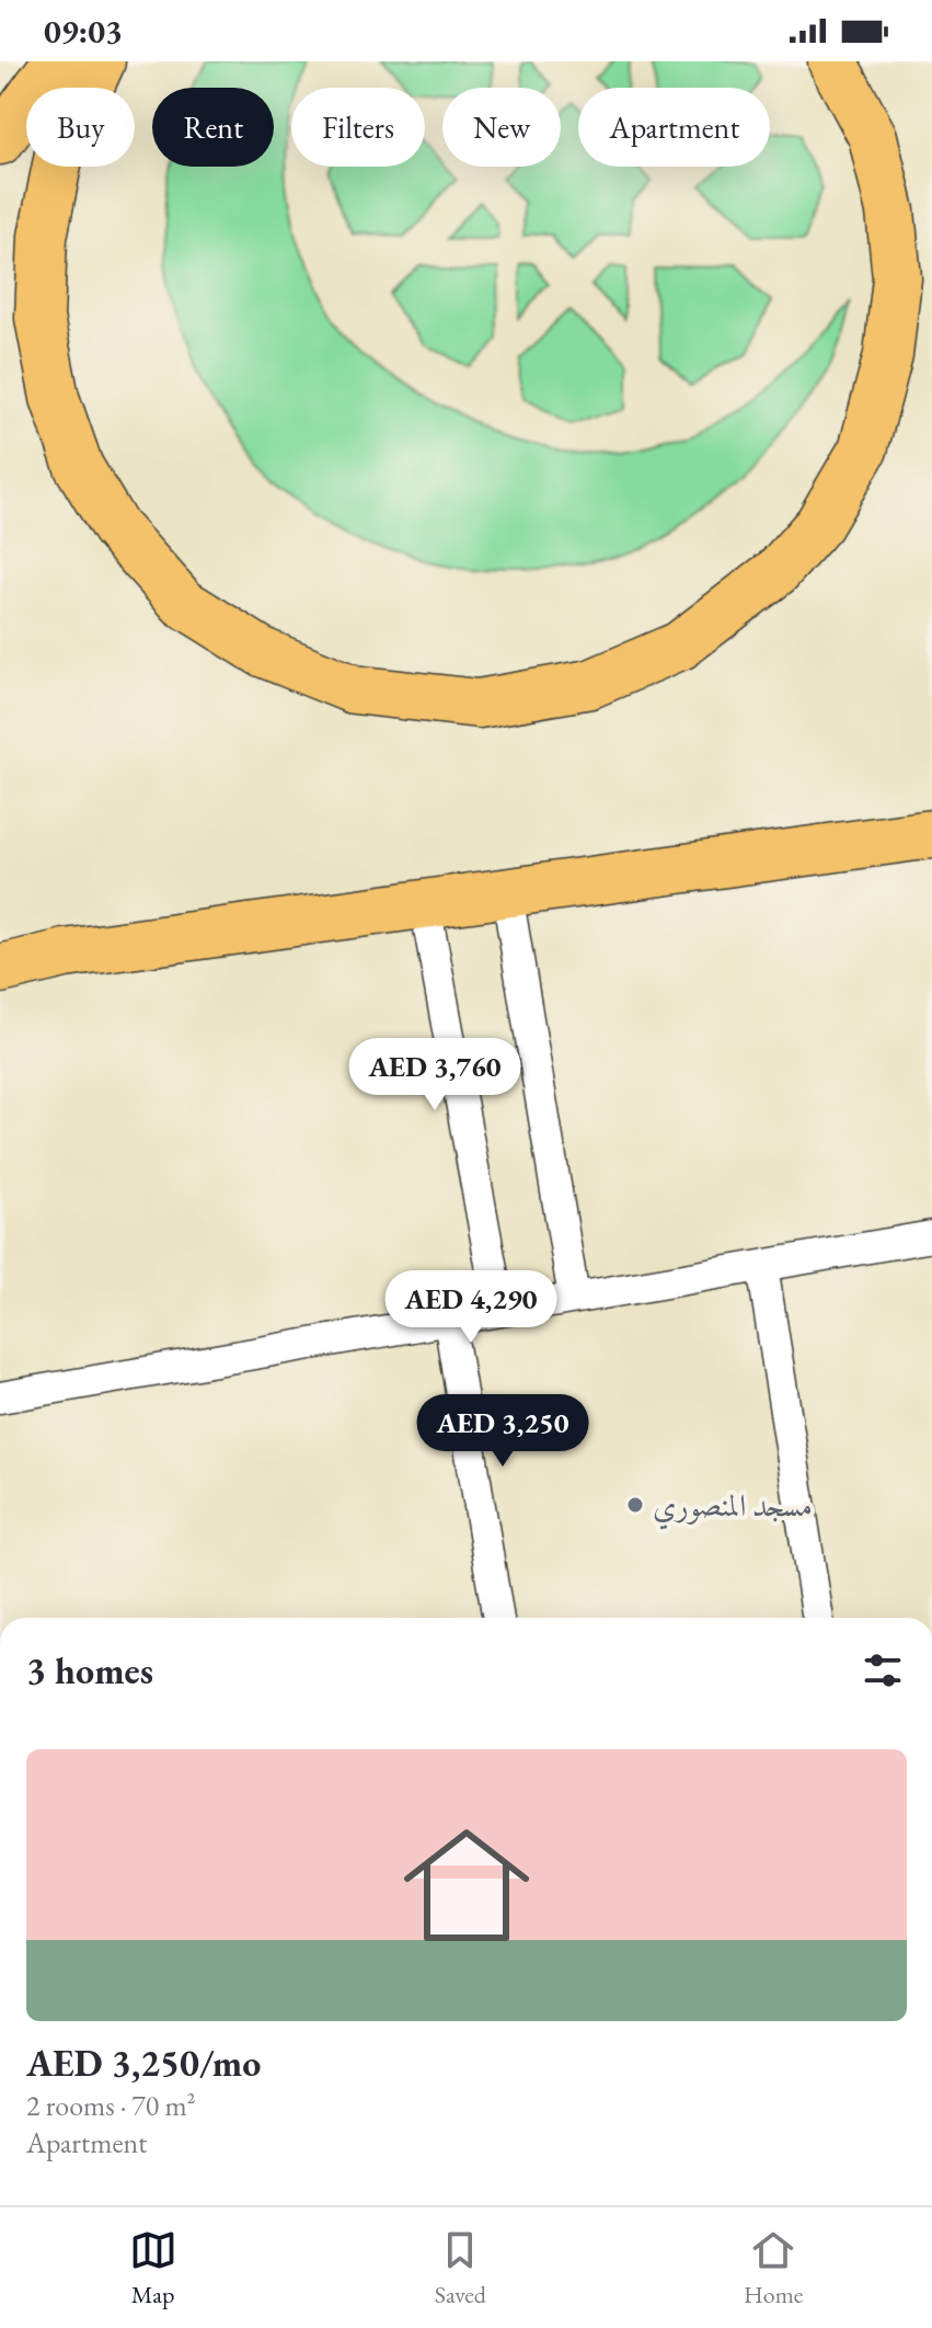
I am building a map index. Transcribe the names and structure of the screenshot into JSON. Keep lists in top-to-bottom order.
{
  "places": ["مسجد المنصوري"],
  "page": {
    "status": "09:03",
    "chip": [
      "Buy",
      "Rent",
      "Filters",
      "New",
      "Apartment"
    ],
    "price": ["AED 3,760", "AED 4,290", "AED 3,250"],
    "heading": "3 homes",
    "list": [
      {
        "name": "AED 3,250/mo",
        "note": "2 rooms · 70 m² · Apartment"
      }
    ],
    "tabs": ["Map", "Saved", "Home"]
  }
}
